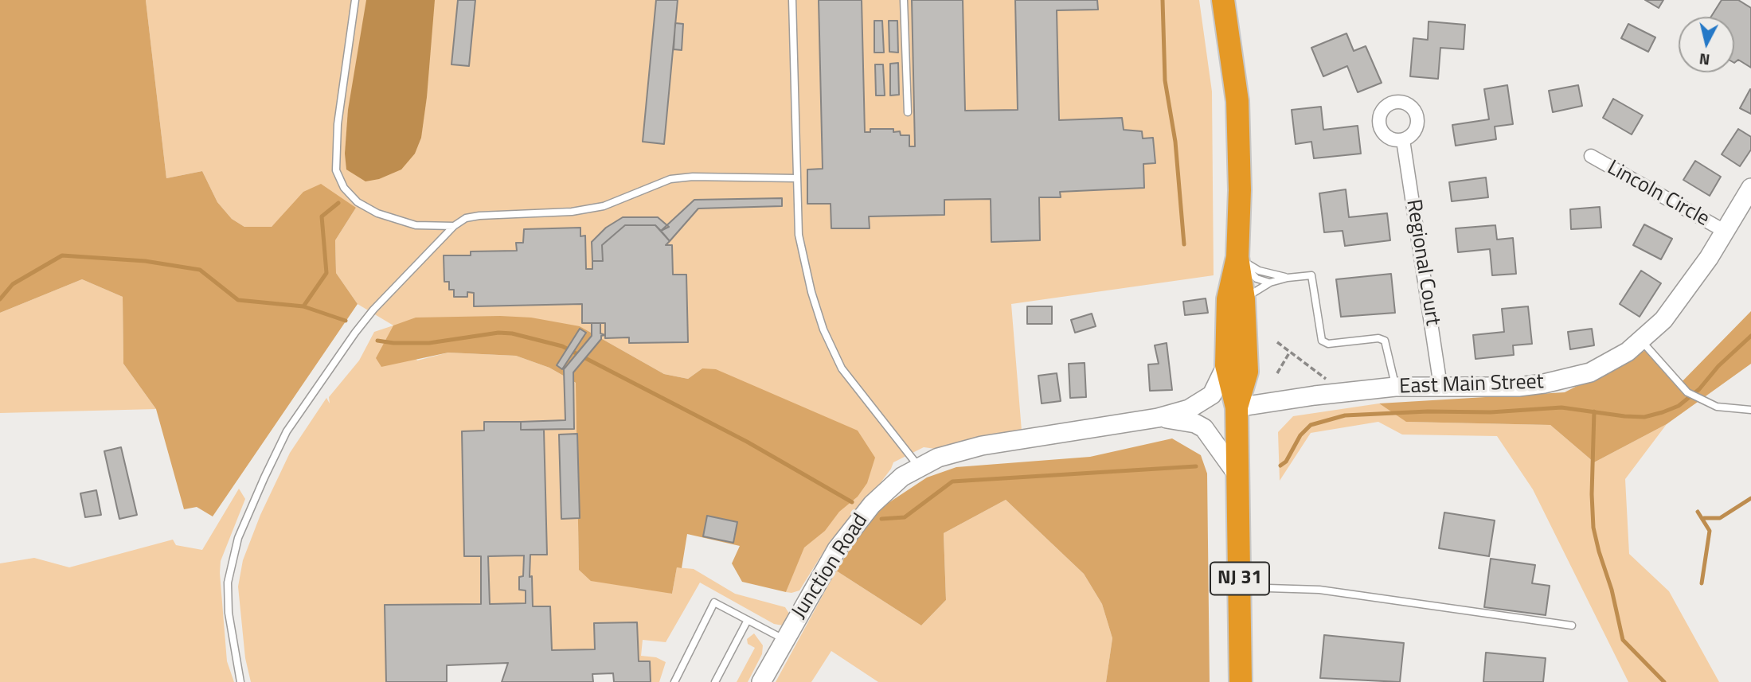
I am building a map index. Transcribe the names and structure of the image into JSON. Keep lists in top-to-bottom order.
{
  "streets": {
    "highway": ["NJ 31"],
    "street": [
      "Lincoln Circle",
      "Regional Court",
      "East Main Street",
      "Junction Road"
    ]
  },
  "crossings": [
    ["Lincoln Circle", "East Main Street"],
    ["Regional Court", "East Main Street"],
    ["East Main Street", "NJ 31"]
  ],
  "north": "bottom"
}
